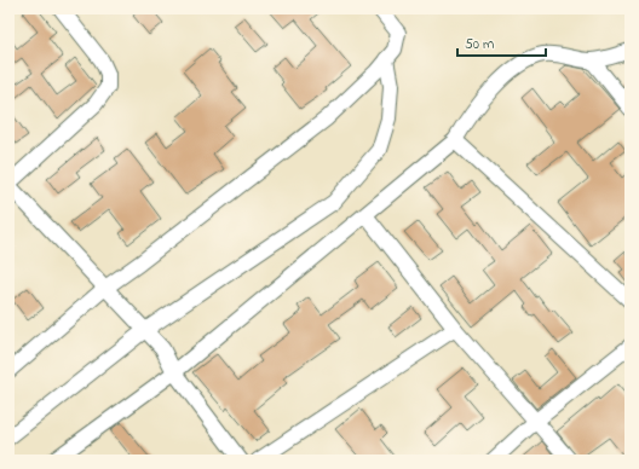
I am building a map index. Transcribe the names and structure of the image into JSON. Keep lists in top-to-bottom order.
{
  "scale_bar": "50 m"
}
